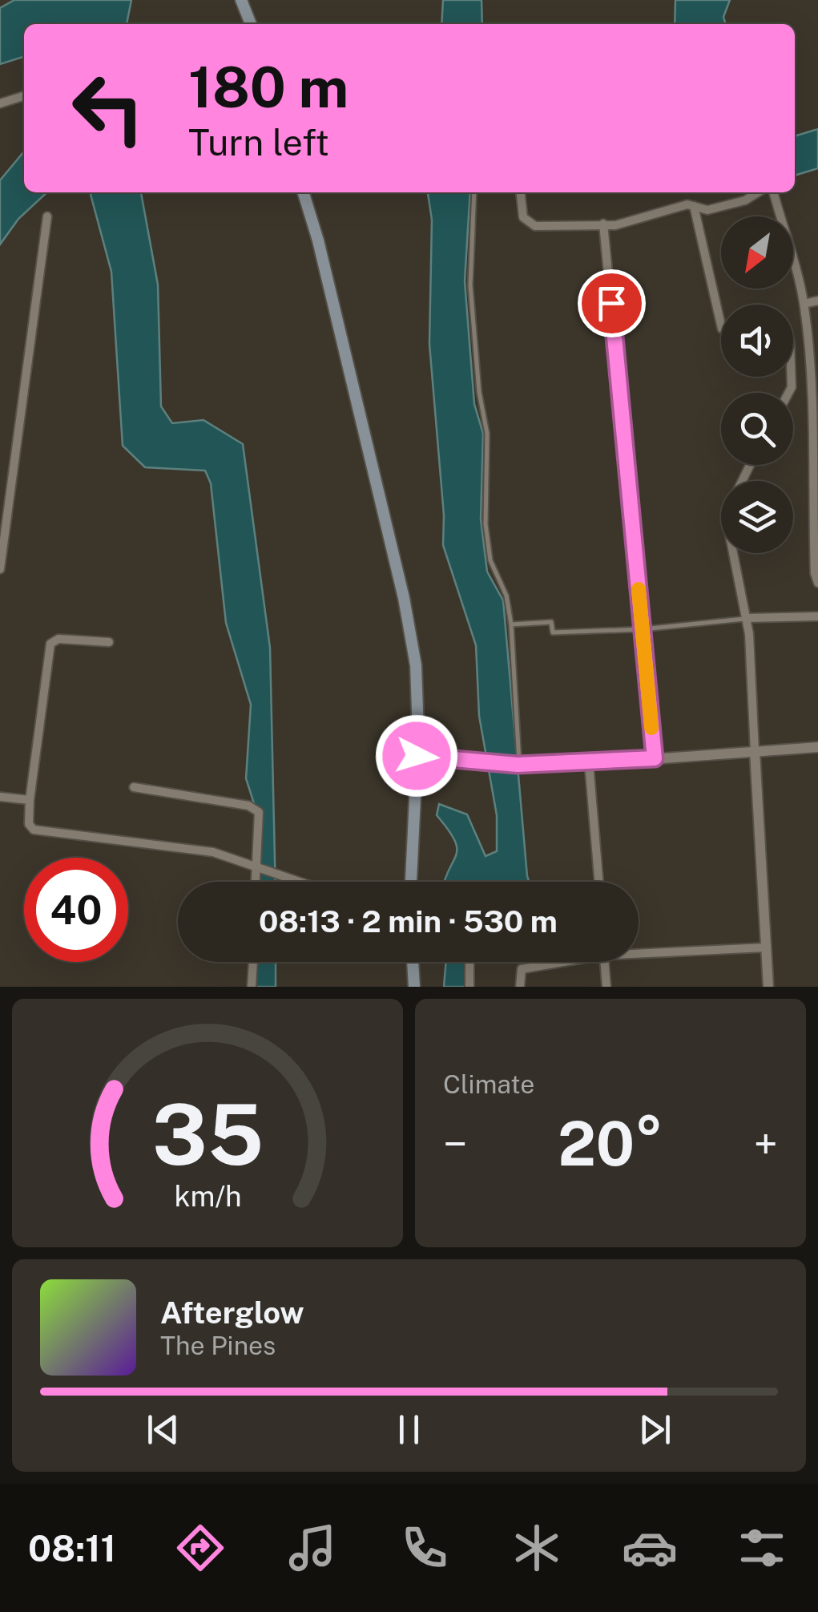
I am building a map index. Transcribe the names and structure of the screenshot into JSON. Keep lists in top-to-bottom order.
{
  "north": "bottom left",
  "page": {
    "turn": ["180 m", "Turn left"],
    "limit": "40",
    "trip": "08:13 · 2 min · 530 m",
    "tile": "Climate",
    "heat": ["−", "20°", "+"],
    "song": ["Afterglow", "The Pines"],
    "tabs": "08:11",
    "gauge": ["35", "km/h"]
  }
}
